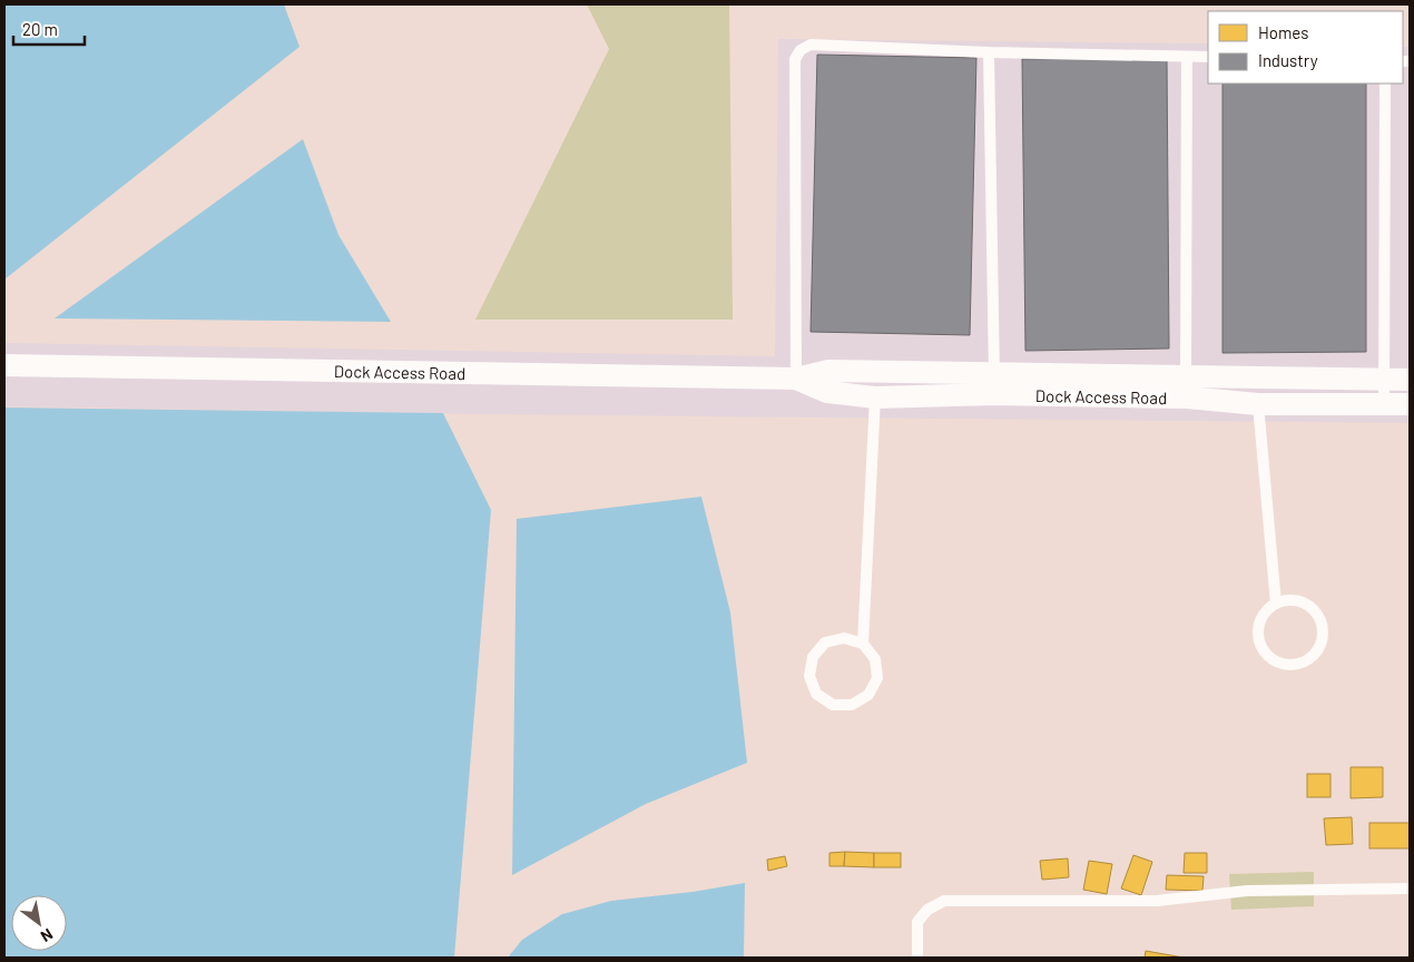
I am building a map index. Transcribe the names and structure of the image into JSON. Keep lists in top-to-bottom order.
{
  "streets": {
    "street": ["Dock Access Road"]
  },
  "legend": ["Homes", "Industry"],
  "scale_bar": "20 m",
  "north": "bottom right"
}
